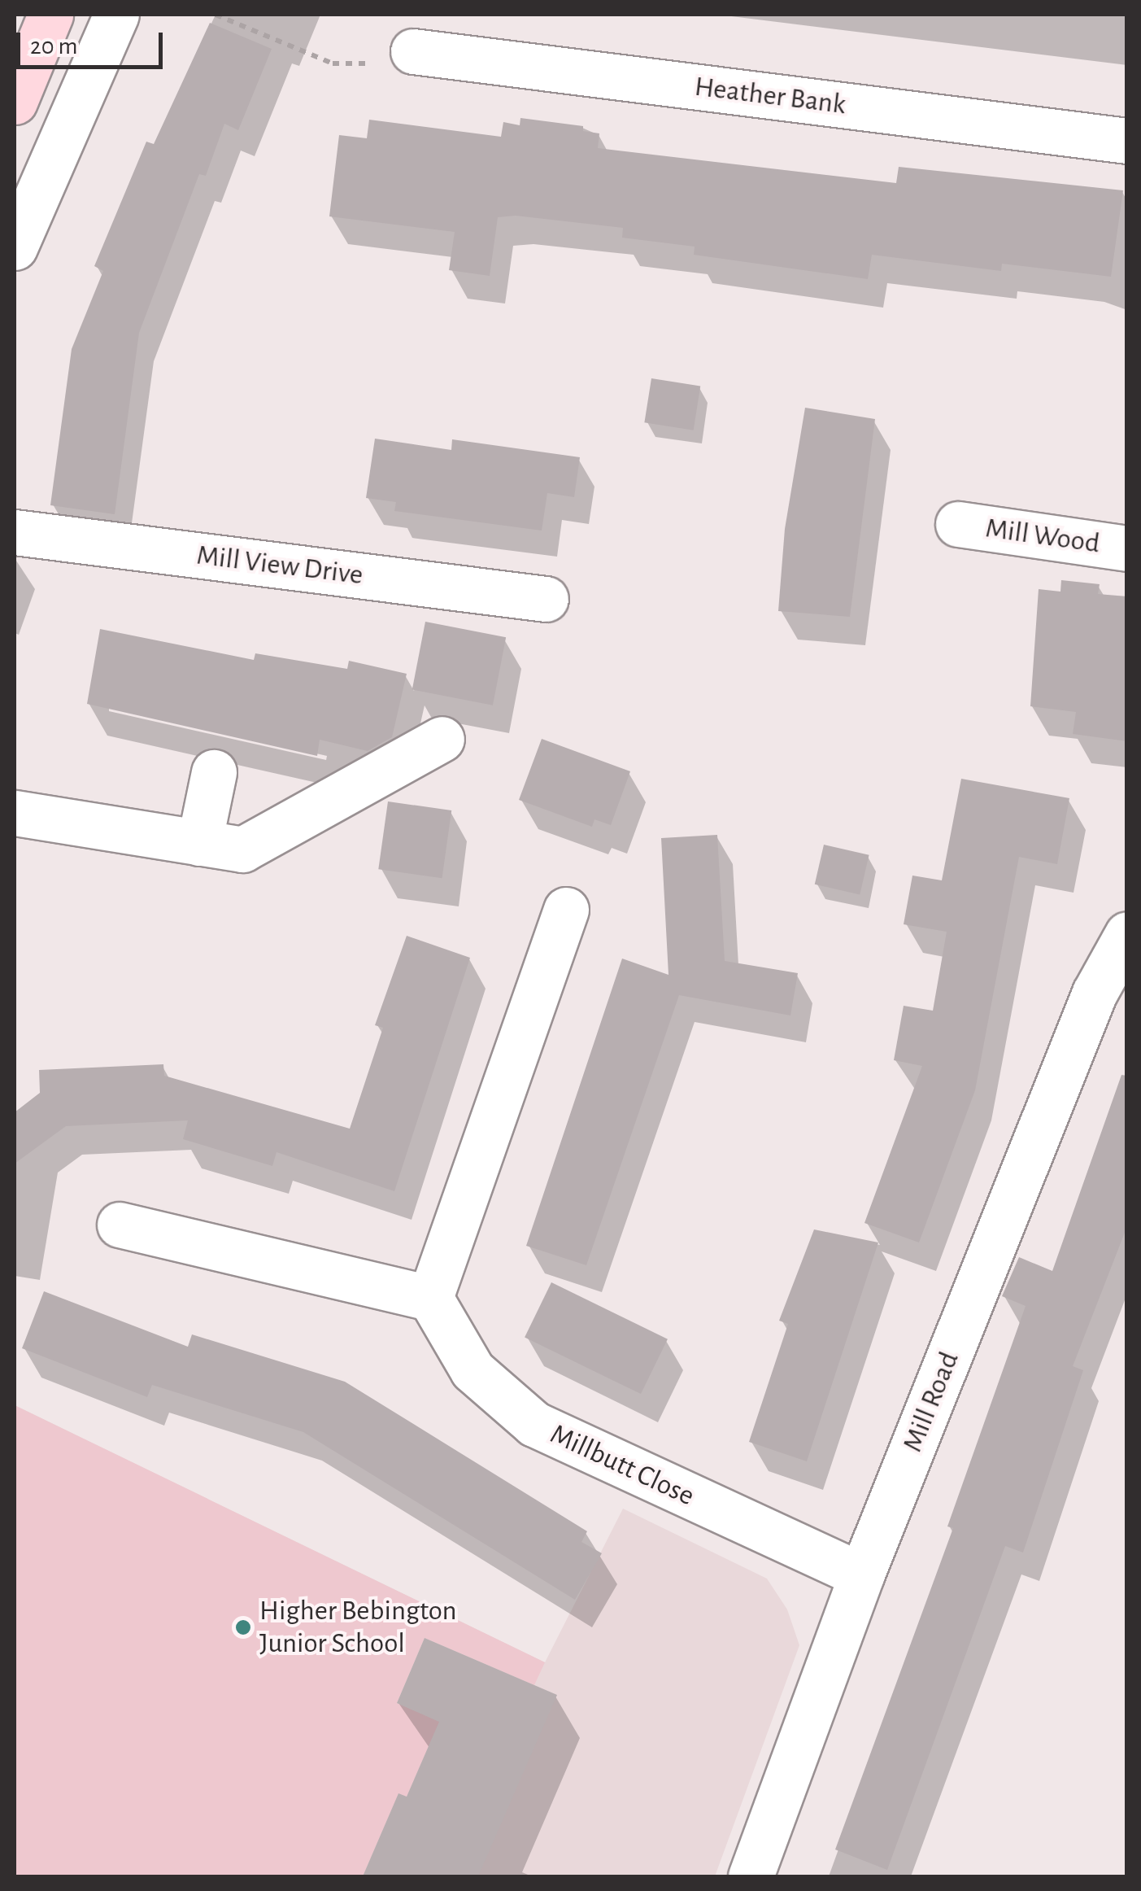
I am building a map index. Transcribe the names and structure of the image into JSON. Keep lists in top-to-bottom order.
{
  "streets": {
    "street": [
      "Heather Bank",
      "Mill Wood",
      "Mill View Drive",
      "Mill Road",
      "Millbutt Close"
    ]
  },
  "crossings": [
    ["Mill Road", "Millbutt Close"]
  ],
  "places": ["Higher Bebington Junior School"],
  "scale_bar": "20 m"
}
